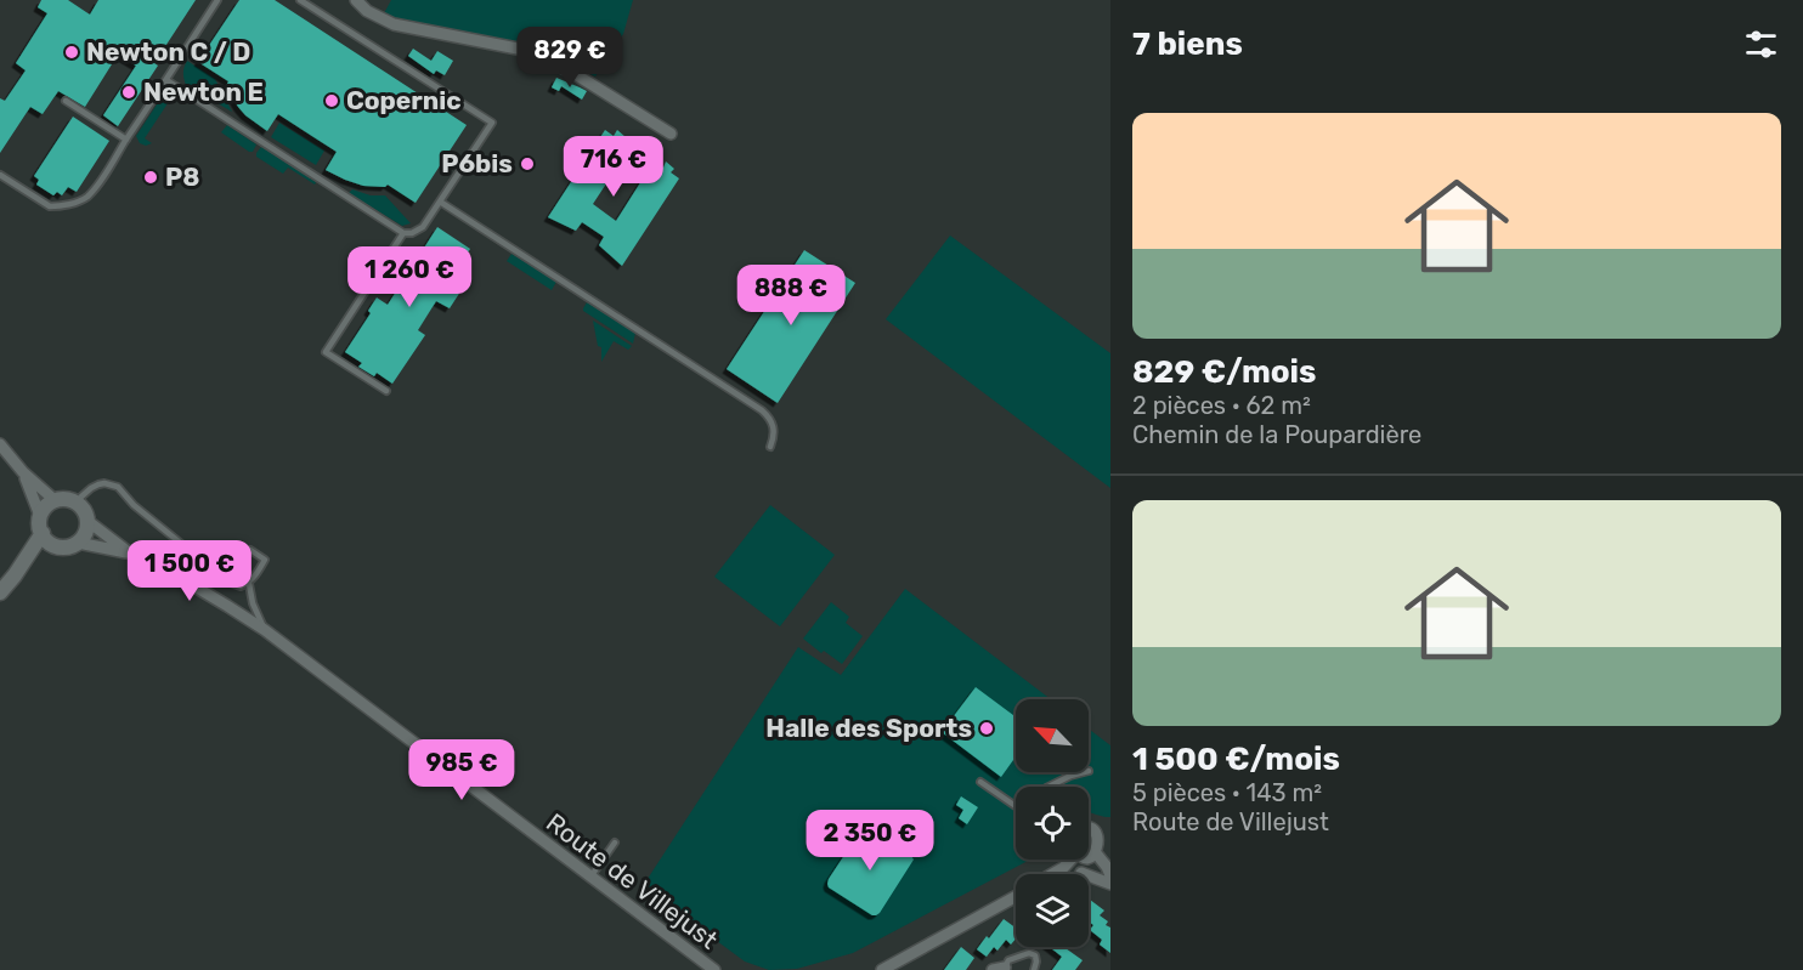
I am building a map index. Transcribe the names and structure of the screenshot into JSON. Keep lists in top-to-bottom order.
{
  "streets": {
    "street": ["Route de Villejust"]
  },
  "places": [
    "Newton C / D",
    "Newton E",
    "Copernic",
    "P6bis",
    "P8",
    "Halle des Sports"
  ],
  "north": "top left",
  "page": {
    "heading": "7 biens",
    "price": [
      "829 €",
      "716 €",
      "1 260 €",
      "888 €",
      "1 500 €",
      "985 €",
      "2 350 €"
    ],
    "list": [
      {
        "name": "829 €/mois",
        "note": "2 pièces · 62 m² · Chemin de la Poupardière"
      },
      {
        "name": "1 500 €/mois",
        "note": "5 pièces · 143 m² · Route de Villejust"
      }
    ]
  }
}
